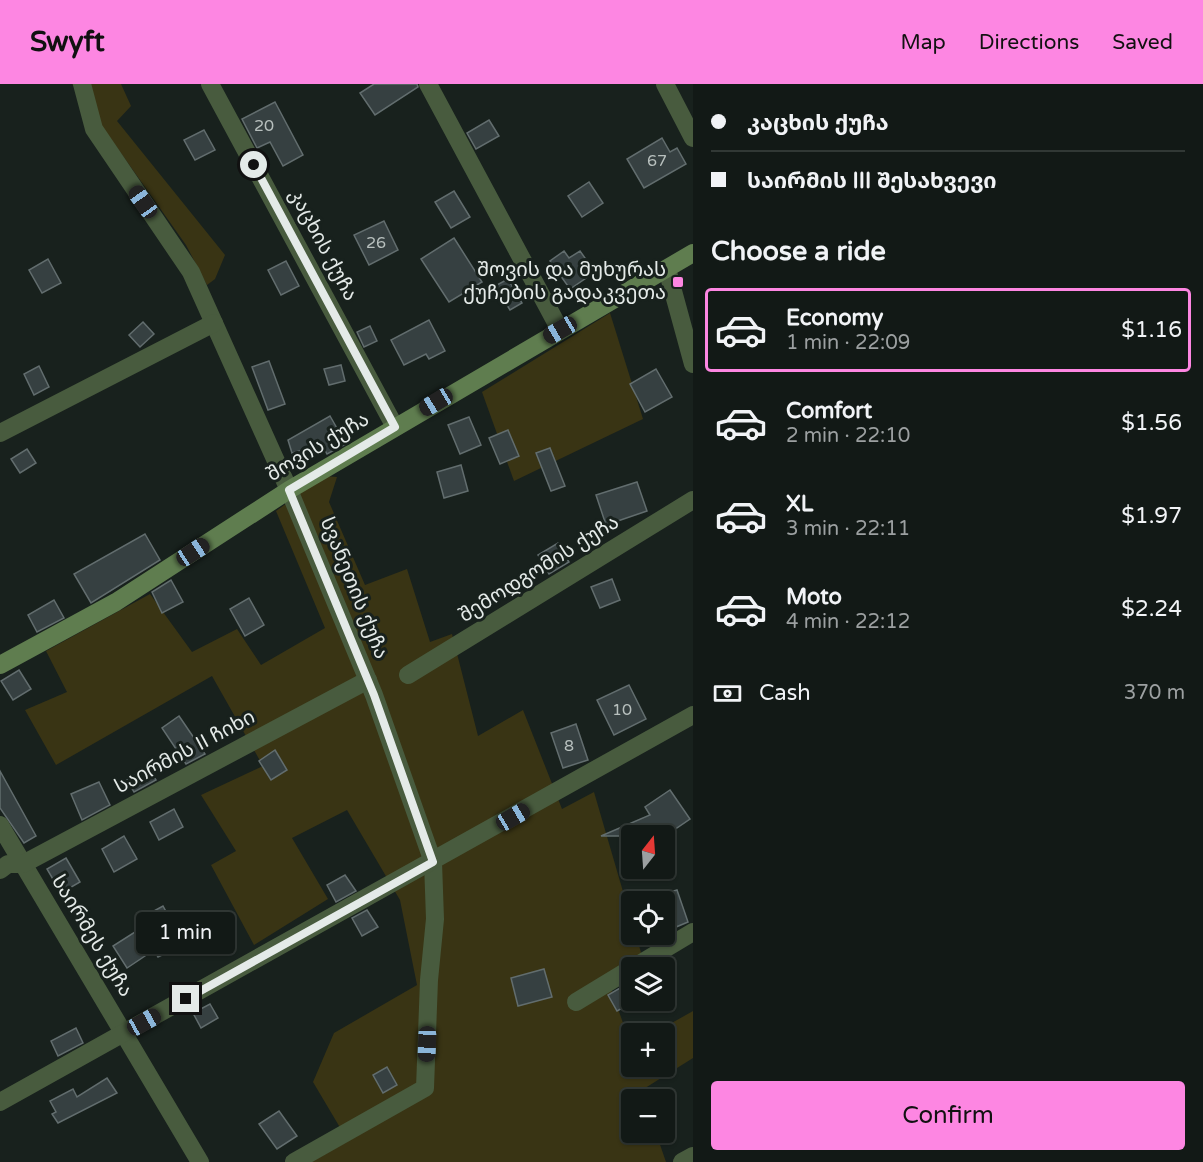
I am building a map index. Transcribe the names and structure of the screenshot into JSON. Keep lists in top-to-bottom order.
{
  "streets": {
    "street": [
      "კაცხის ქუჩა",
      "შოვის ქუჩა",
      "შემოდგომის ქუჩა",
      "სვანეთის ქუჩა",
      "საირმის II ჩიხი",
      "საირმეს ქუჩა"
    ]
  },
  "crossings": [
    ["კაცხის ქუჩა", "შოვის ქუჩა"],
    ["შოვის ქუჩა", "სვანეთის ქუჩა"],
    ["სვანეთის ქუჩა", "საირმის II ჩიხი"],
    ["საირმის II ჩიხი", "საირმეს ქუჩა"]
  ],
  "places": {
    "transit": ["შოვის და მუხურას ქუჩების გადაკვეთა"]
  },
  "house_numbers": [
    "20",
    "67",
    "26",
    "10",
    "8"
  ],
  "north": "top",
  "page": {
    "header": "Swyft",
    "nav": ["Map", "Directions", "Saved"],
    "banner": ["კაცხის ქუჩა", "საირმის III შესახვევი"],
    "heading": "Choose a ride",
    "list": [
      {
        "name": "Economy",
        "note": "1 min · 22:09",
        "value": "$1.16"
      },
      {
        "name": "Comfort",
        "note": "2 min · 22:10",
        "value": "$1.56"
      },
      {
        "name": "XL",
        "note": "3 min · 22:11",
        "value": "$1.97"
      },
      {
        "name": "Moto",
        "note": "4 min · 22:12",
        "value": "$2.24"
      }
    ],
    "pay": ["Cash", "370 m"],
    "map_buttons": ["+", "−"],
    "bubble": "1 min",
    "buttons": "Confirm"
  }
}
